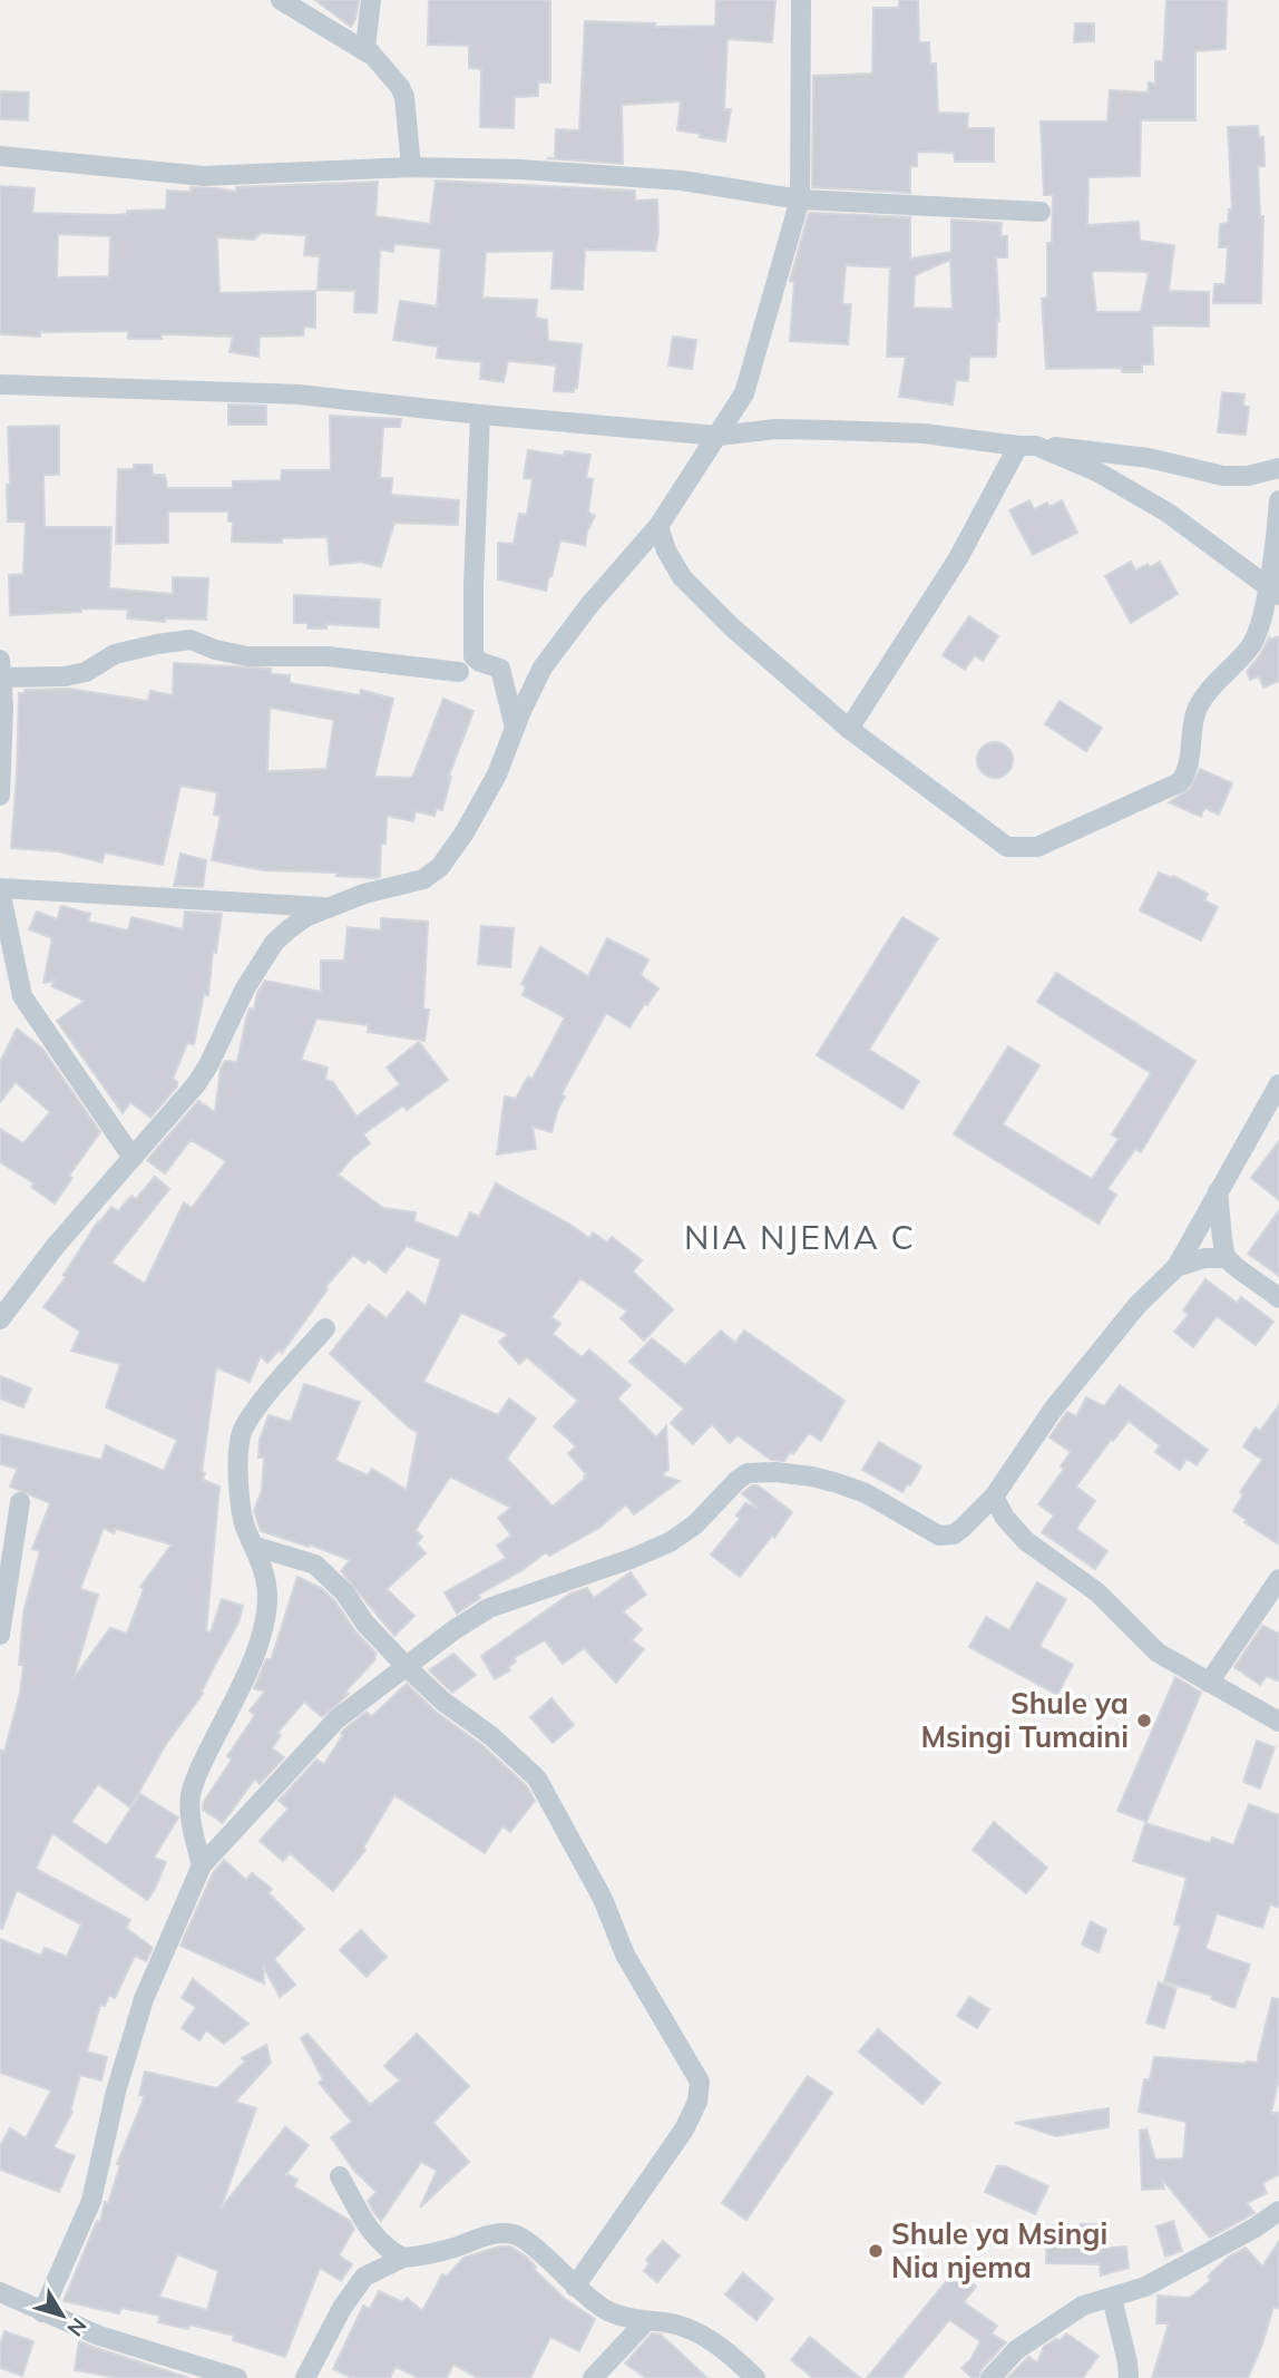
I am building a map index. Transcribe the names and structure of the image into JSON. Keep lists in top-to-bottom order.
{
  "districts": ["NIA NJEMA C"],
  "places": ["Shule ya Msingi Tumaini", "Shule ya Msingi Nia njema"],
  "north": "bottom right"
}
